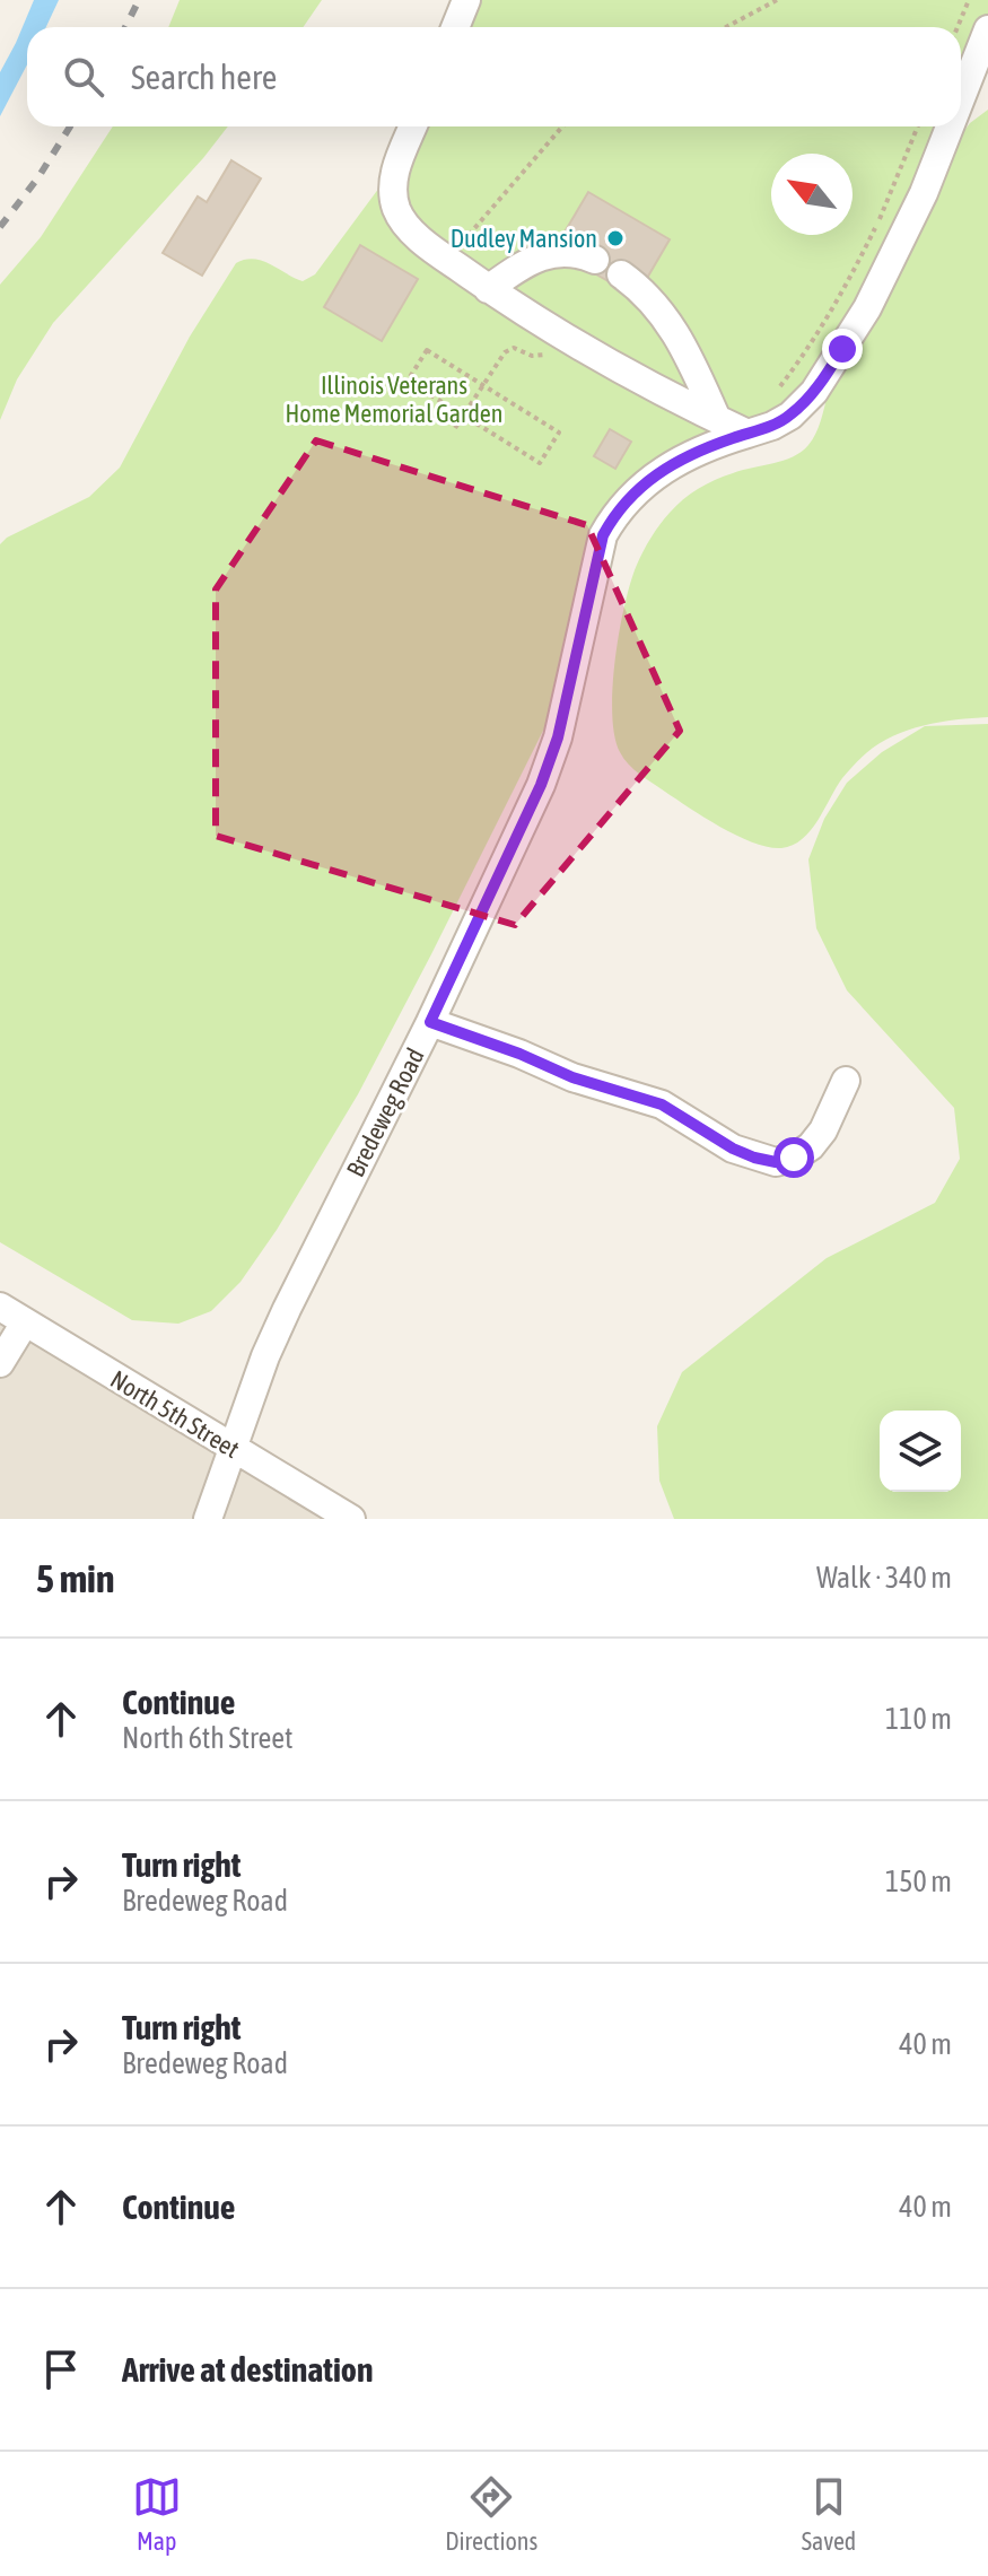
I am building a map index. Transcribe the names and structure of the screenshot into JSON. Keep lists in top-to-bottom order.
{
  "streets": {
    "street": ["Bredeweg Road", "North 5th Street"]
  },
  "crossings": [
    ["Bredeweg Road", "North 5th Street"]
  ],
  "parks": ["Illinois Veterans Home Memorial Garden"],
  "places": ["Dudley Mansion"],
  "north": "top left",
  "page": {
    "search": "Search here",
    "heading": ["5 min", "Walk · 340 m"],
    "list": [
      ["Continue", "North 6th Street", "110 m"],
      ["Turn right", "Bredeweg Road", "150 m"],
      ["Turn right", "Bredeweg Road", "40 m"],
      ["Continue", "40 m"],
      "Arrive at destination"
    ],
    "nav": ["Map", "Directions", "Saved"]
  }
}
